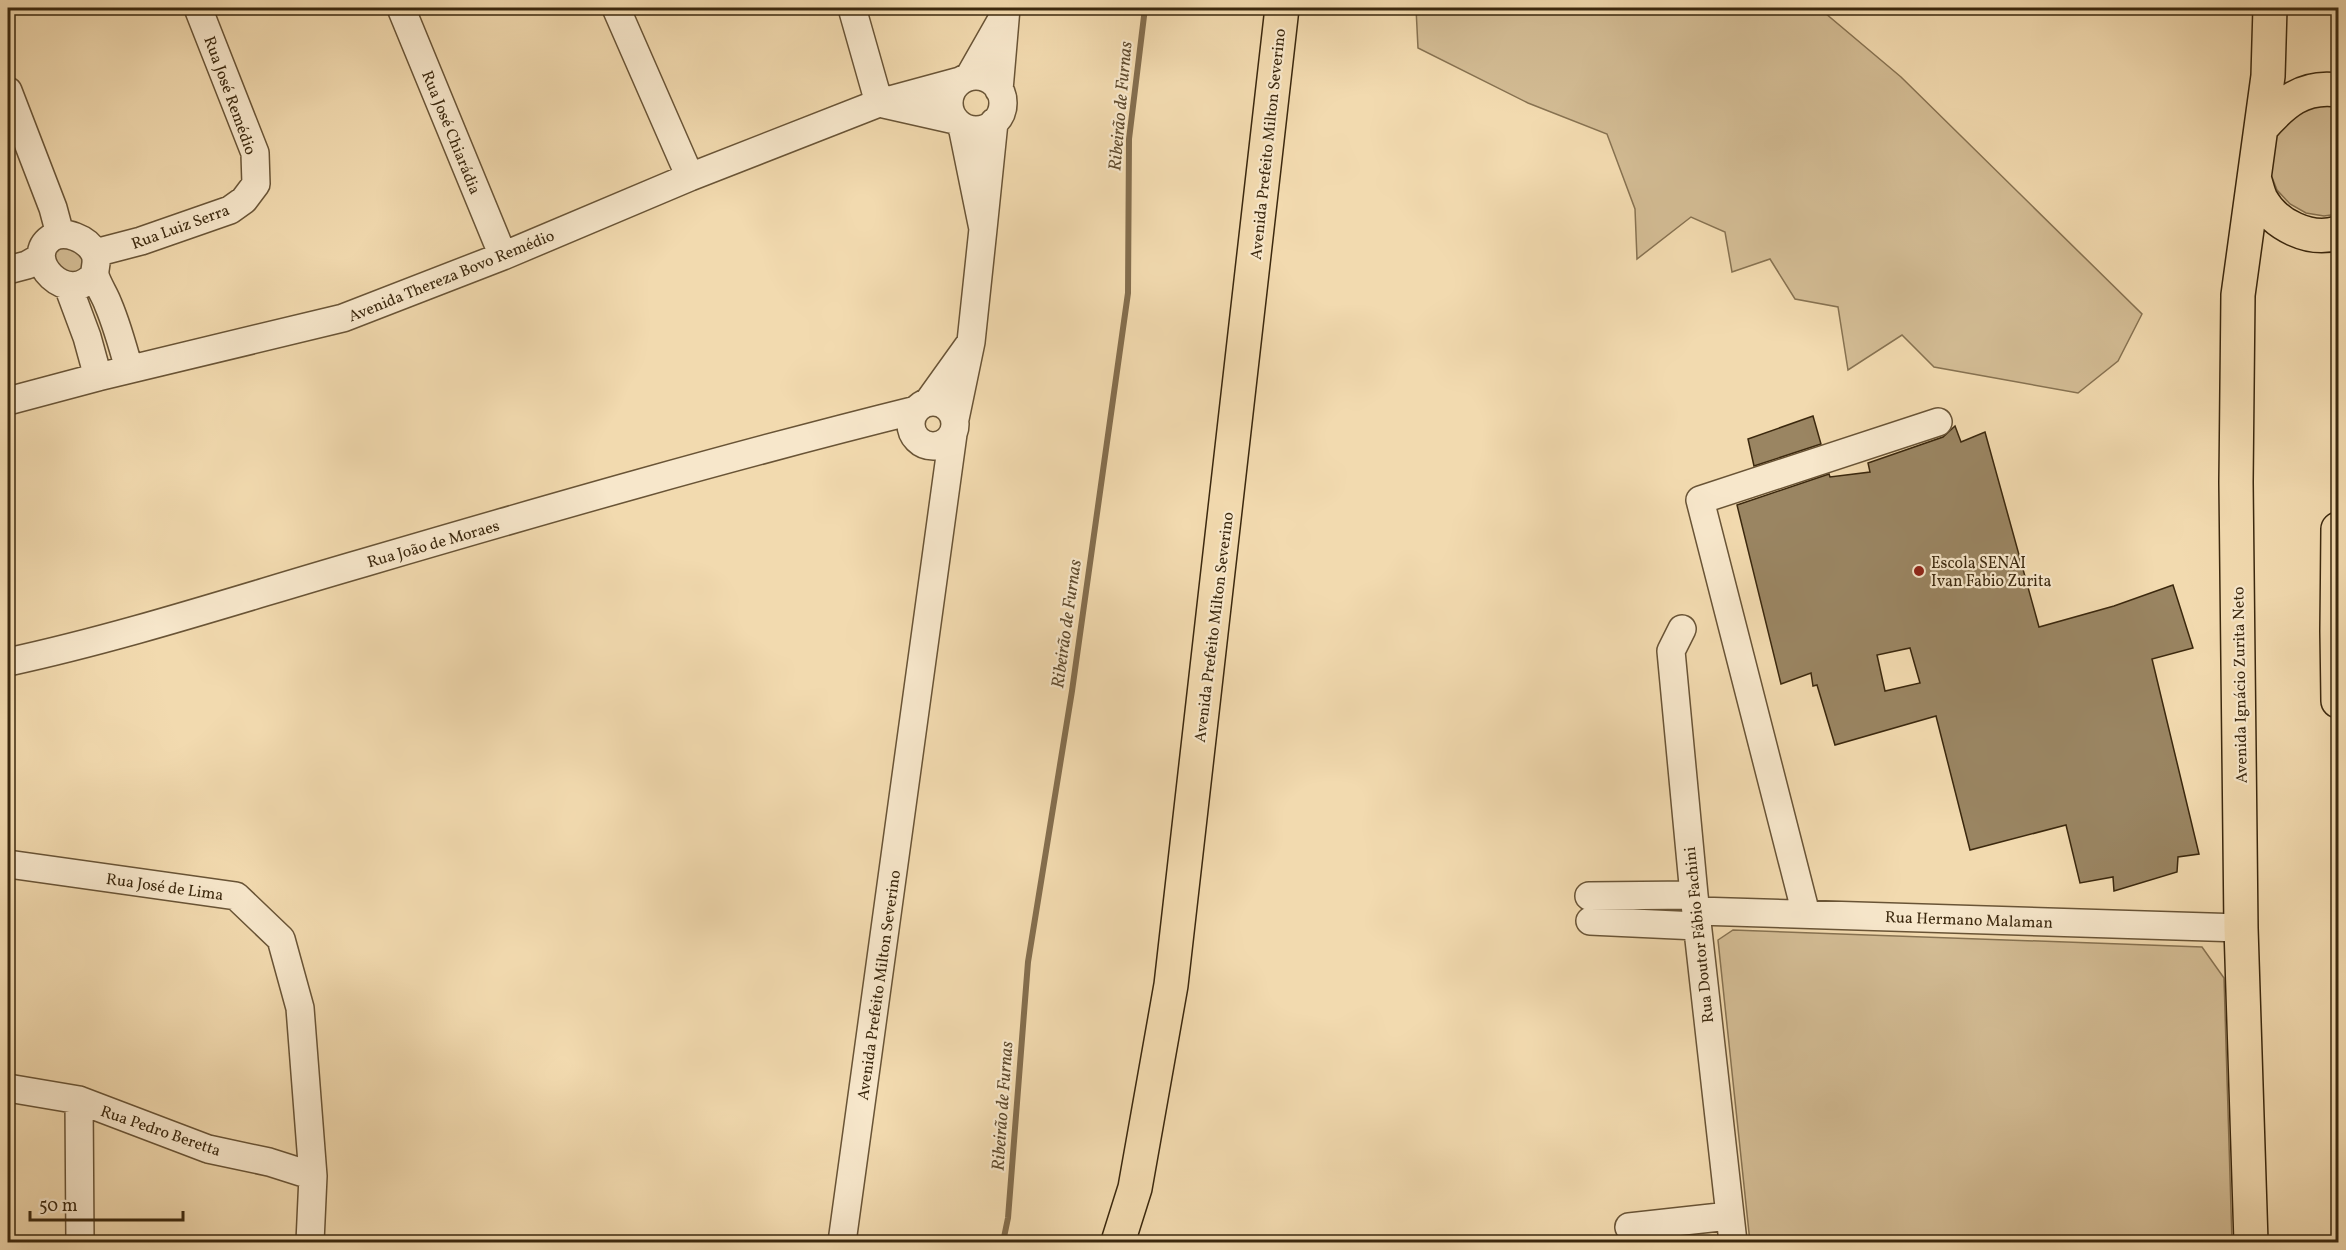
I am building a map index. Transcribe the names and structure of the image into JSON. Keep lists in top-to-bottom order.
{
  "streets": {
    "main road": ["Avenida Prefeito Milton Severino", "Avenida Ignácio Zurita Neto"],
    "street": [
      "Rua José Remédio",
      "Rua José Chiarádia",
      "Rua Luiz Serra",
      "Avenida Thereza Bovo Remédio",
      "Rua João de Moraes",
      "Rua José de Lima",
      "Rua Hermano Malaman",
      "Rua Doutor Fábio Fachini",
      "Rua Pedro Beretta"
    ]
  },
  "crossings": [
    ["Rua José Remédio", "Rua Luiz Serra"],
    ["Rua José Chiarádia", "Avenida Thereza Bovo Remédio"],
    ["Avenida Prefeito Milton Severino", "Avenida Thereza Bovo Remédio"],
    ["Avenida Prefeito Milton Severino", "Rua João de Moraes"],
    ["Avenida Ignácio Zurita Neto", "Rua Hermano Malaman"],
    ["Rua José de Lima", "Rua Pedro Beretta"],
    ["Rua Hermano Malaman", "Rua Doutor Fábio Fachini"]
  ],
  "water": ["Ribeirão de Furnas"],
  "places": ["Escola SENAI Ivan Fabio Zurita"],
  "scale_bar": "50 m"
}
